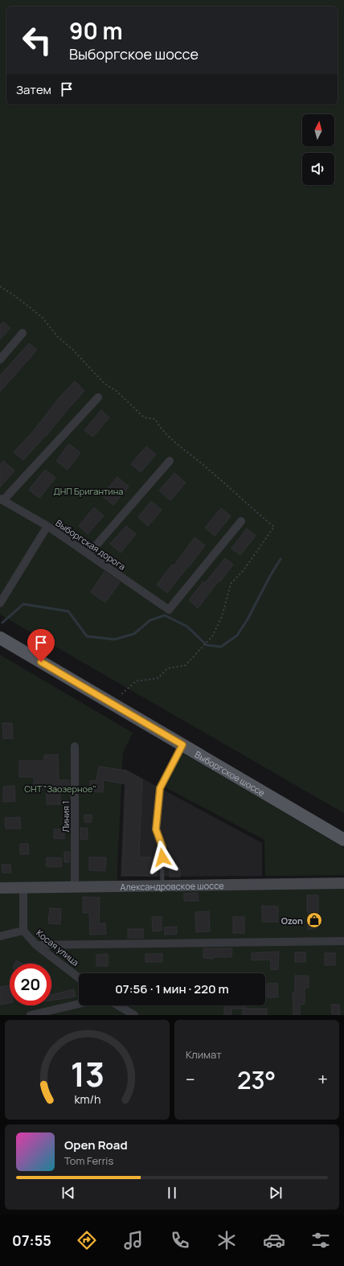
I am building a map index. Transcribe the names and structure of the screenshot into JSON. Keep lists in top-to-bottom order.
{
  "streets": {
    "main road": ["Выборгское шоссе"],
    "street": [
      "Выборгская дорога",
      "Линия 1",
      "Александровское шоссе",
      "Косая улица"
    ]
  },
  "crossings": [
    ["Линия 1", "Александровское шоссе"],
    ["Александровское шоссе", "Косая улица"]
  ],
  "parks": ["ДНП Бригантина", "СНТ \"Заозерное\""],
  "places": {
    "shop": ["Ozon"]
  },
  "north": "top",
  "page": {
    "turn": ["90 m", "Выборгское шоссе"],
    "then": "Затем",
    "limit": "20",
    "trip": "07:56 · 1 мин · 220 m",
    "tile": "Климат",
    "heat": ["−", "23°", "+"],
    "song": ["Open Road", "Tom Ferris"],
    "tabs": "07:55",
    "gauge": ["13", "km/h"]
  }
}
